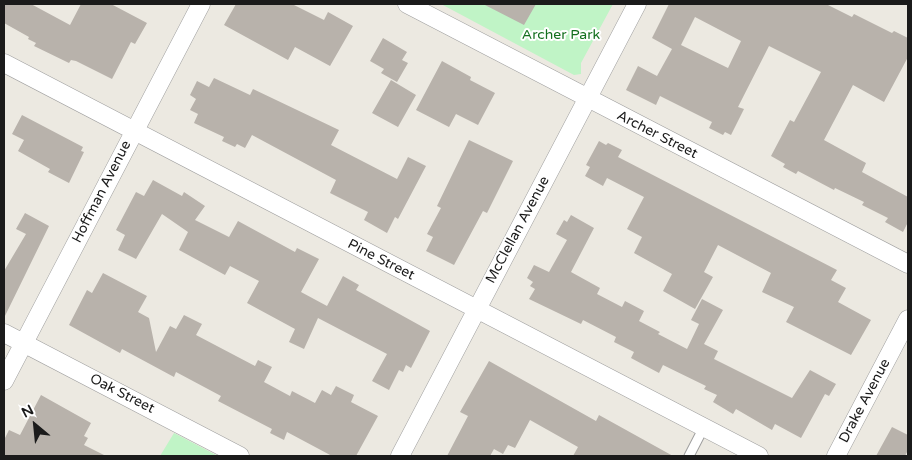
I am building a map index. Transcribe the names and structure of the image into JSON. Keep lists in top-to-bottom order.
{
  "streets": {
    "street": [
      "Archer Street",
      "Hoffman Avenue",
      "McClellan Avenue",
      "Pine Street",
      "Oak Street",
      "Drake Avenue"
    ]
  },
  "crossings": [
    ["Archer Street", "McClellan Avenue"],
    ["Hoffman Avenue", "Pine Street"],
    ["Hoffman Avenue", "Oak Street"],
    ["McClellan Avenue", "Pine Street"]
  ],
  "parks": ["Archer Park"],
  "north": "top left"
}
